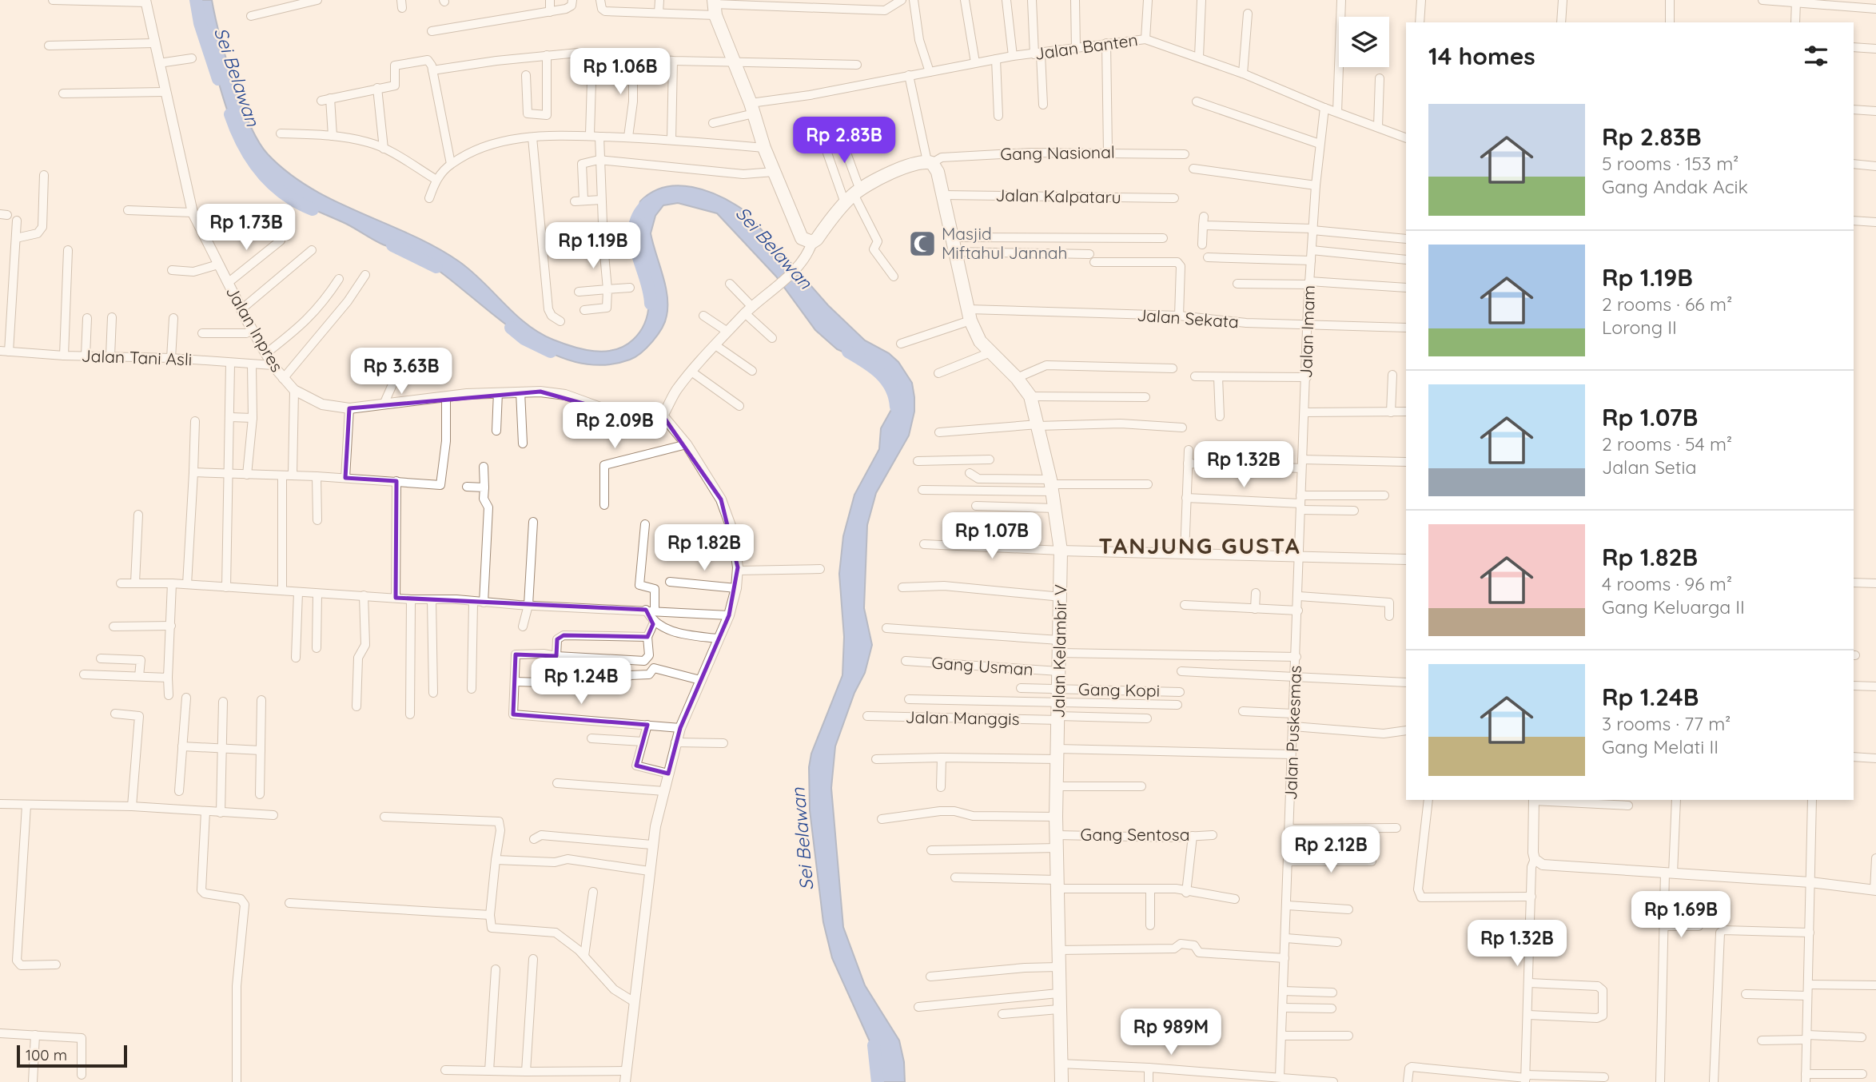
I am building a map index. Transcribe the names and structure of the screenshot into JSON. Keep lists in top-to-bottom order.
{
  "streets": {
    "main road": ["Jalan Kelambir V"],
    "street": [
      "Jalan Banten",
      "Gang Nasional",
      "Jalan Kalpataru",
      "Jalan Sekata",
      "Jalan Inpres",
      "Jalan Imam",
      "Jalan Tani Asli",
      "Gang Usman",
      "Gang Kopi",
      "Jalan Manggis",
      "Jalan Puskesmas",
      "Gang Sentosa"
    ]
  },
  "crossings": [
    ["Jalan Banten", "Jalan Imam"],
    ["Gang Nasional", "Jalan Kelambir V"],
    ["Jalan Kalpataru", "Jalan Kelambir V"],
    ["Jalan Sekata", "Jalan Imam"],
    ["Jalan Sekata", "Jalan Kelambir V"],
    ["Jalan Inpres", "Jalan Tani Asli"],
    ["Jalan Imam", "Jalan Puskesmas"],
    ["Jalan Kelambir V", "Gang Usman"],
    ["Jalan Kelambir V", "Gang Kopi"],
    ["Jalan Kelambir V", "Jalan Manggis"],
    ["Jalan Kelambir V", "Gang Sentosa"]
  ],
  "districts": ["TANJUNG GUSTA"],
  "water": ["Sei Belawan"],
  "places": {
    "mosque": ["Masjid Miftahul Jannah"]
  },
  "scale_bar": "100 m",
  "page": {
    "heading": "14 homes",
    "price": [
      "Rp 1.06B",
      "Rp 2.83B",
      "Rp 1.73B",
      "Rp 1.19B",
      "Rp 3.63B",
      "Rp 2.09B",
      "Rp 1.32B",
      "Rp 1.07B",
      "Rp 1.82B",
      "Rp 1.24B",
      "Rp 2.12B",
      "Rp 1.69B",
      "Rp 1.32B",
      "Rp 989M"
    ],
    "list": [
      {
        "name": "Rp 2.83B",
        "note": "5 rooms · 153 m² · Gang Andak Acik"
      },
      {
        "name": "Rp 1.19B",
        "note": "2 rooms · 66 m² · Lorong II"
      },
      {
        "name": "Rp 1.07B",
        "note": "2 rooms · 54 m² · Jalan Setia"
      },
      {
        "name": "Rp 1.82B",
        "note": "4 rooms · 96 m² · Gang Keluarga II"
      },
      {
        "name": "Rp 1.24B",
        "note": "3 rooms · 77 m² · Gang Melati II"
      }
    ],
    "scale": "100 m"
  }
}
